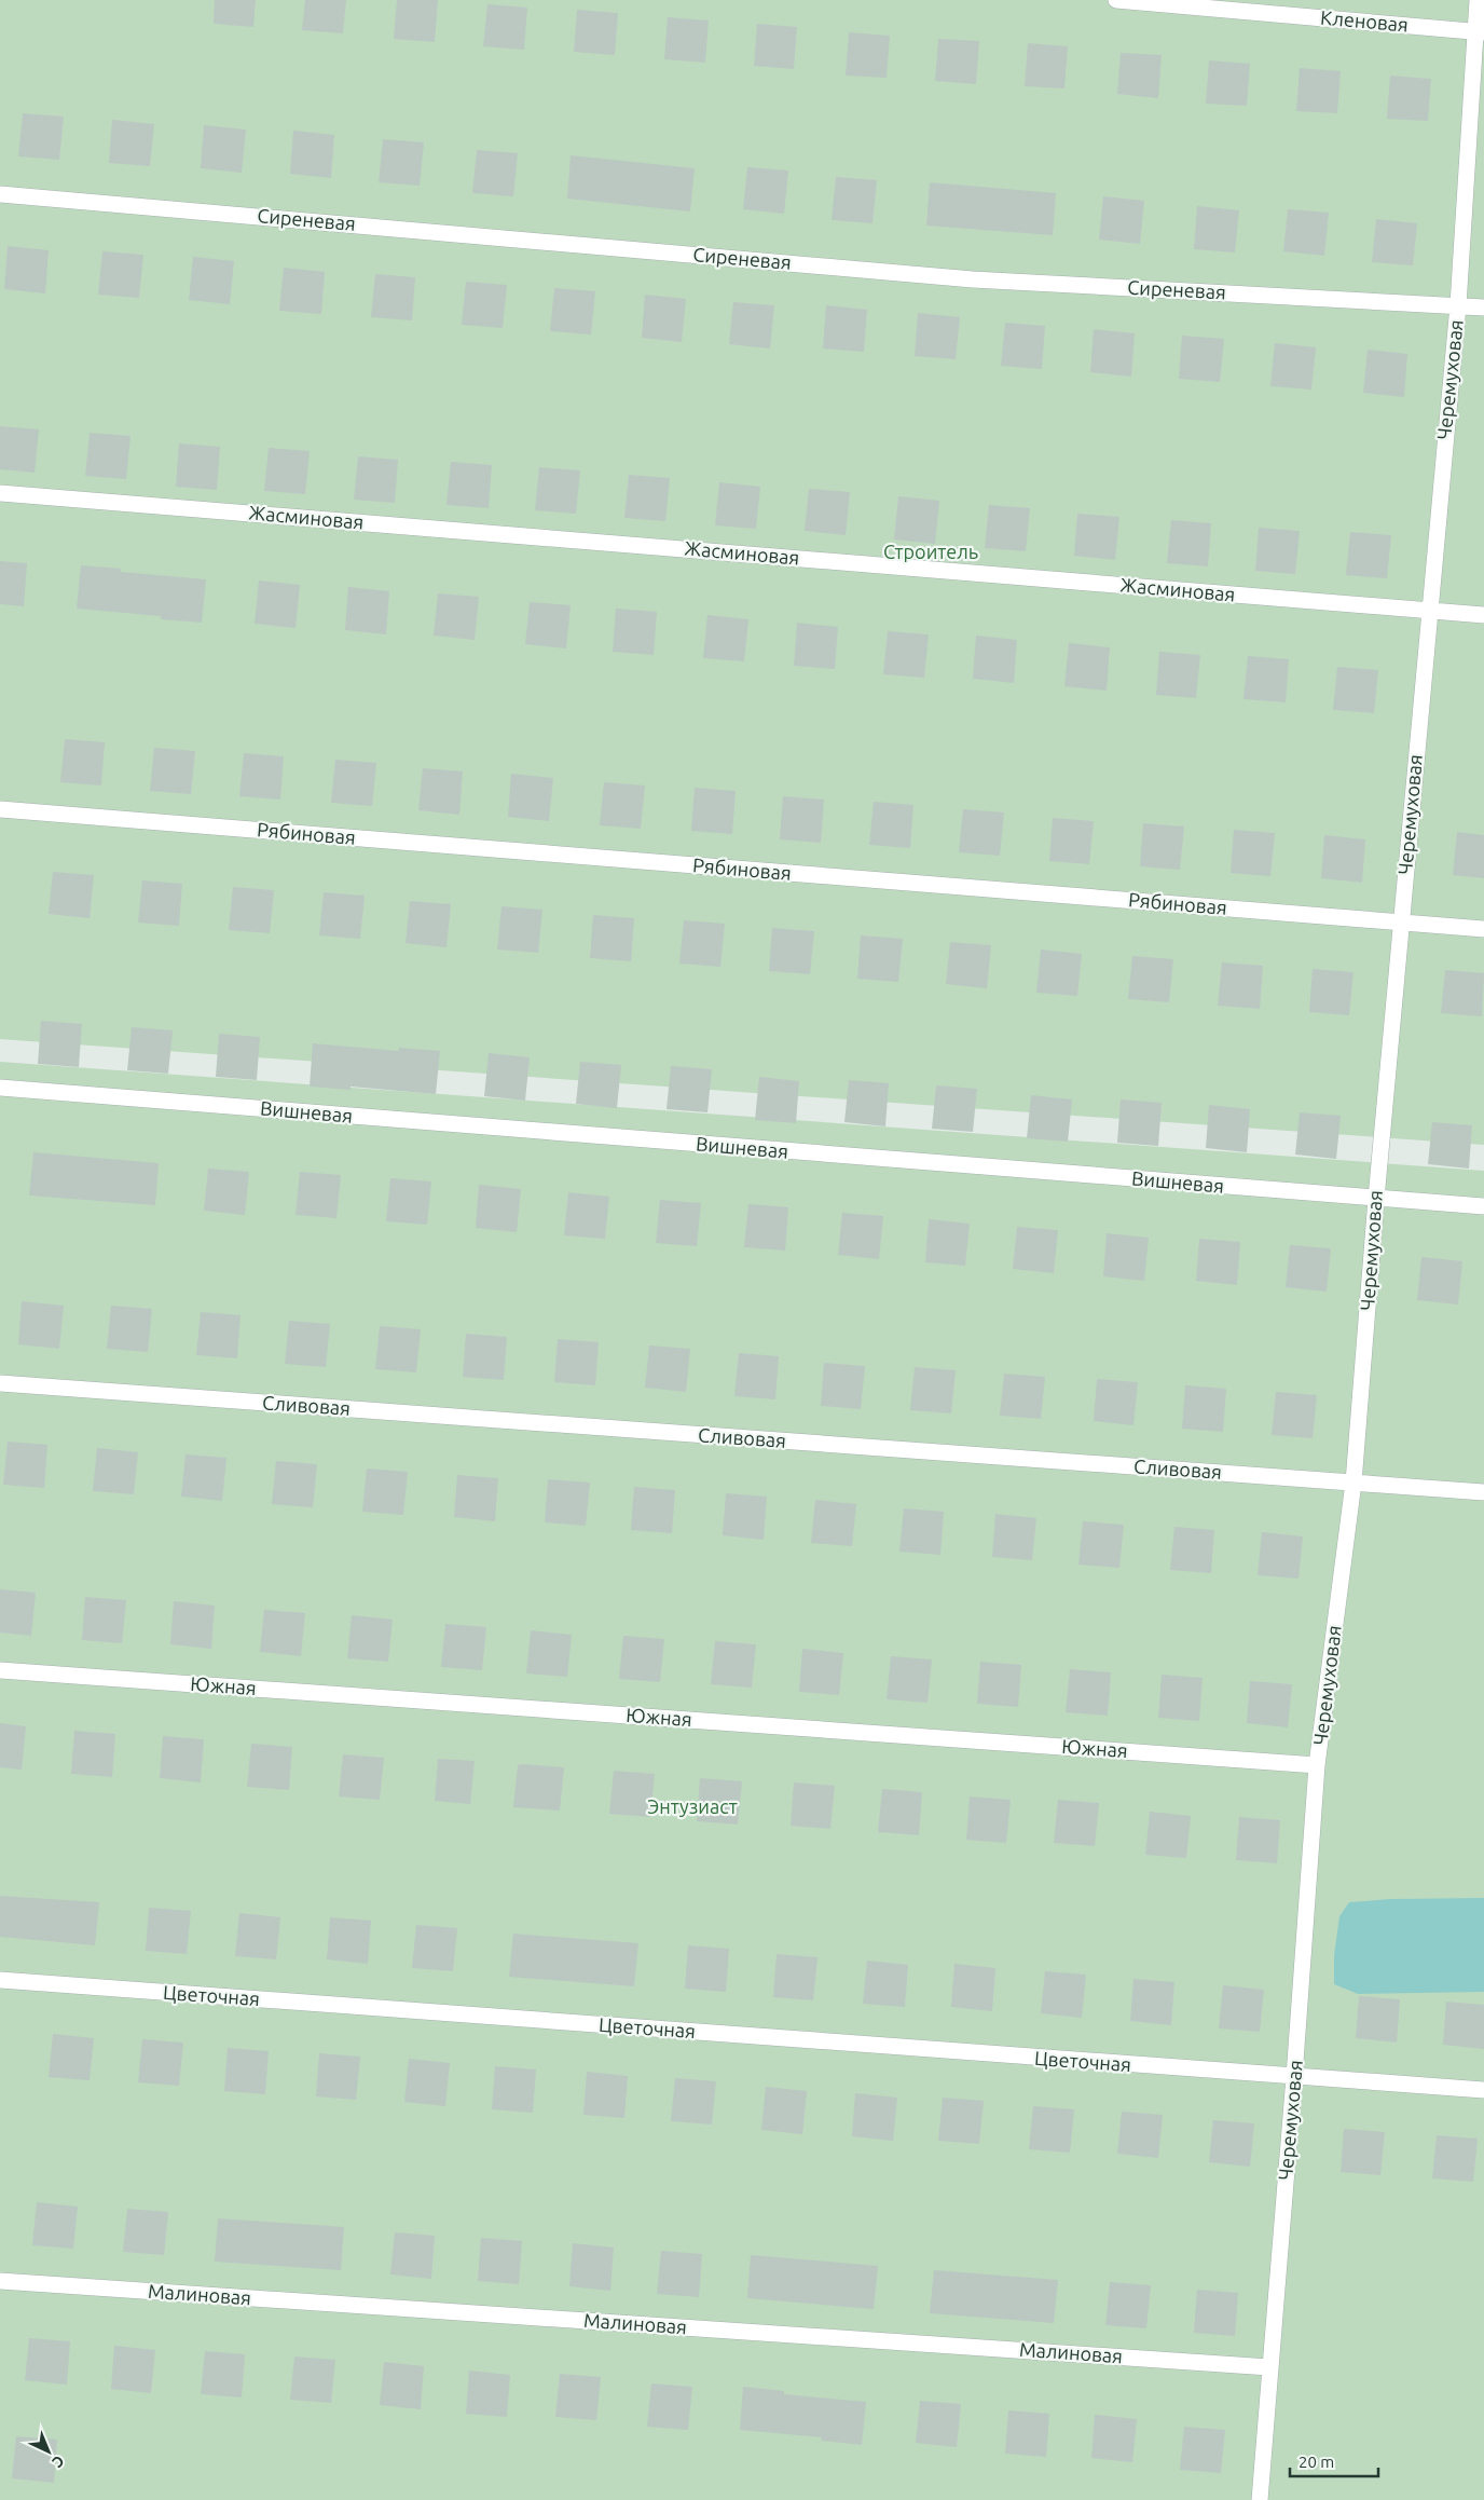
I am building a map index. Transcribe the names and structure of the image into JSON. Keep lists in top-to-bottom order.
{
  "streets": {
    "street": [
      "Кленовая",
      "Сиреневая",
      "Черемуховая",
      "Жасминовая",
      "Рябиновая",
      "Вишневая",
      "Сливовая",
      "Южная",
      "Цветочная",
      "Малиновая"
    ]
  },
  "crossings": [
    ["Кленовая", "Черемуховая"],
    ["Сиреневая", "Черемуховая"],
    ["Черемуховая", "Жасминовая"],
    ["Черемуховая", "Рябиновая"],
    ["Черемуховая", "Вишневая"],
    ["Черемуховая", "Сливовая"],
    ["Черемуховая", "Южная"],
    ["Черемуховая", "Цветочная"],
    ["Черемуховая", "Малиновая"]
  ],
  "parks": ["Строитель", "Энтузиаст"],
  "scale_bar": "20 m",
  "north": "bottom right"
}
